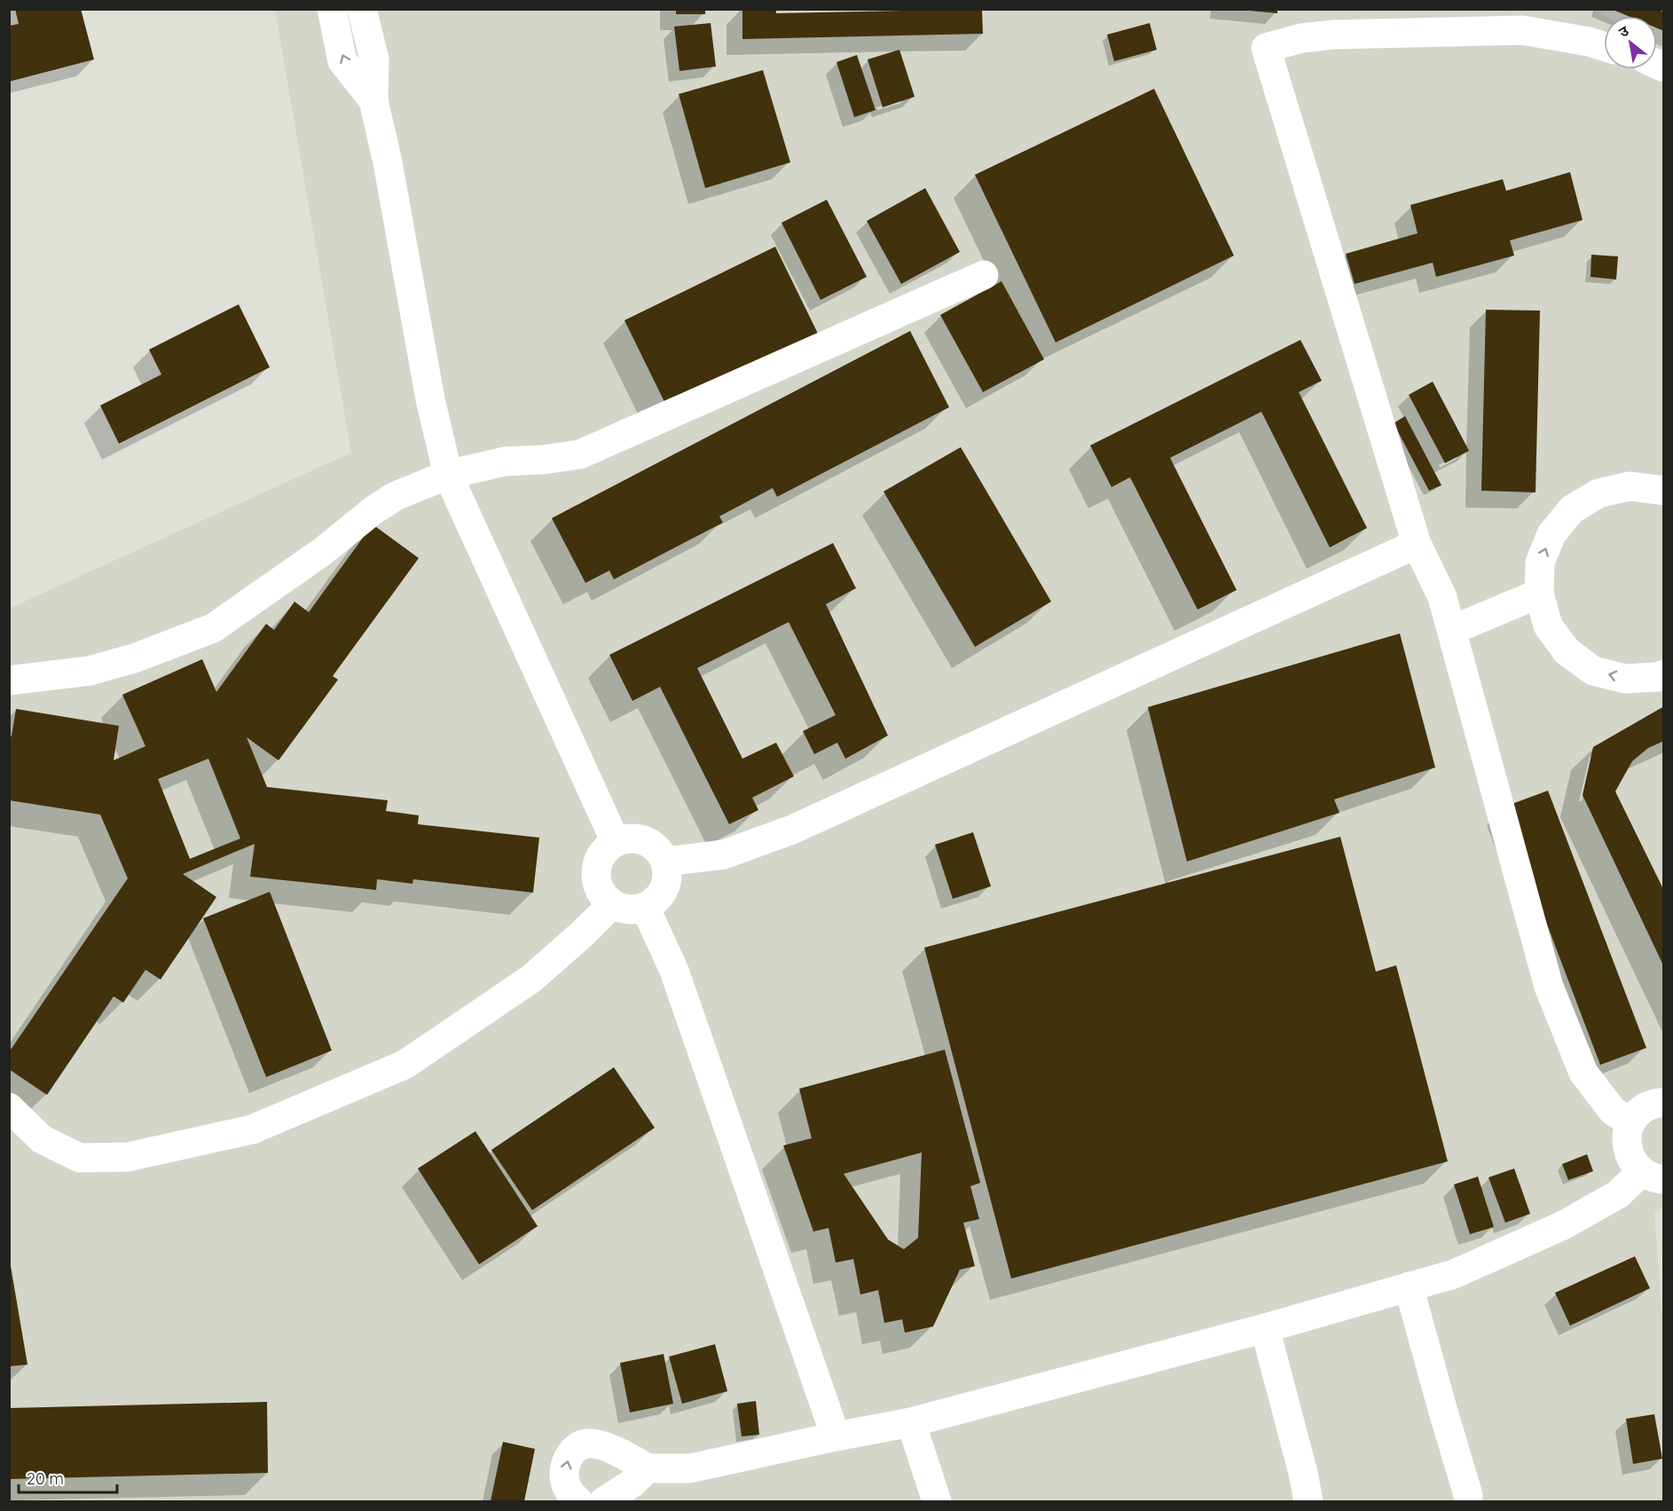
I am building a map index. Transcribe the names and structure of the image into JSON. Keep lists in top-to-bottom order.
{
  "scale_bar": "20 m",
  "north": "top left"
}
